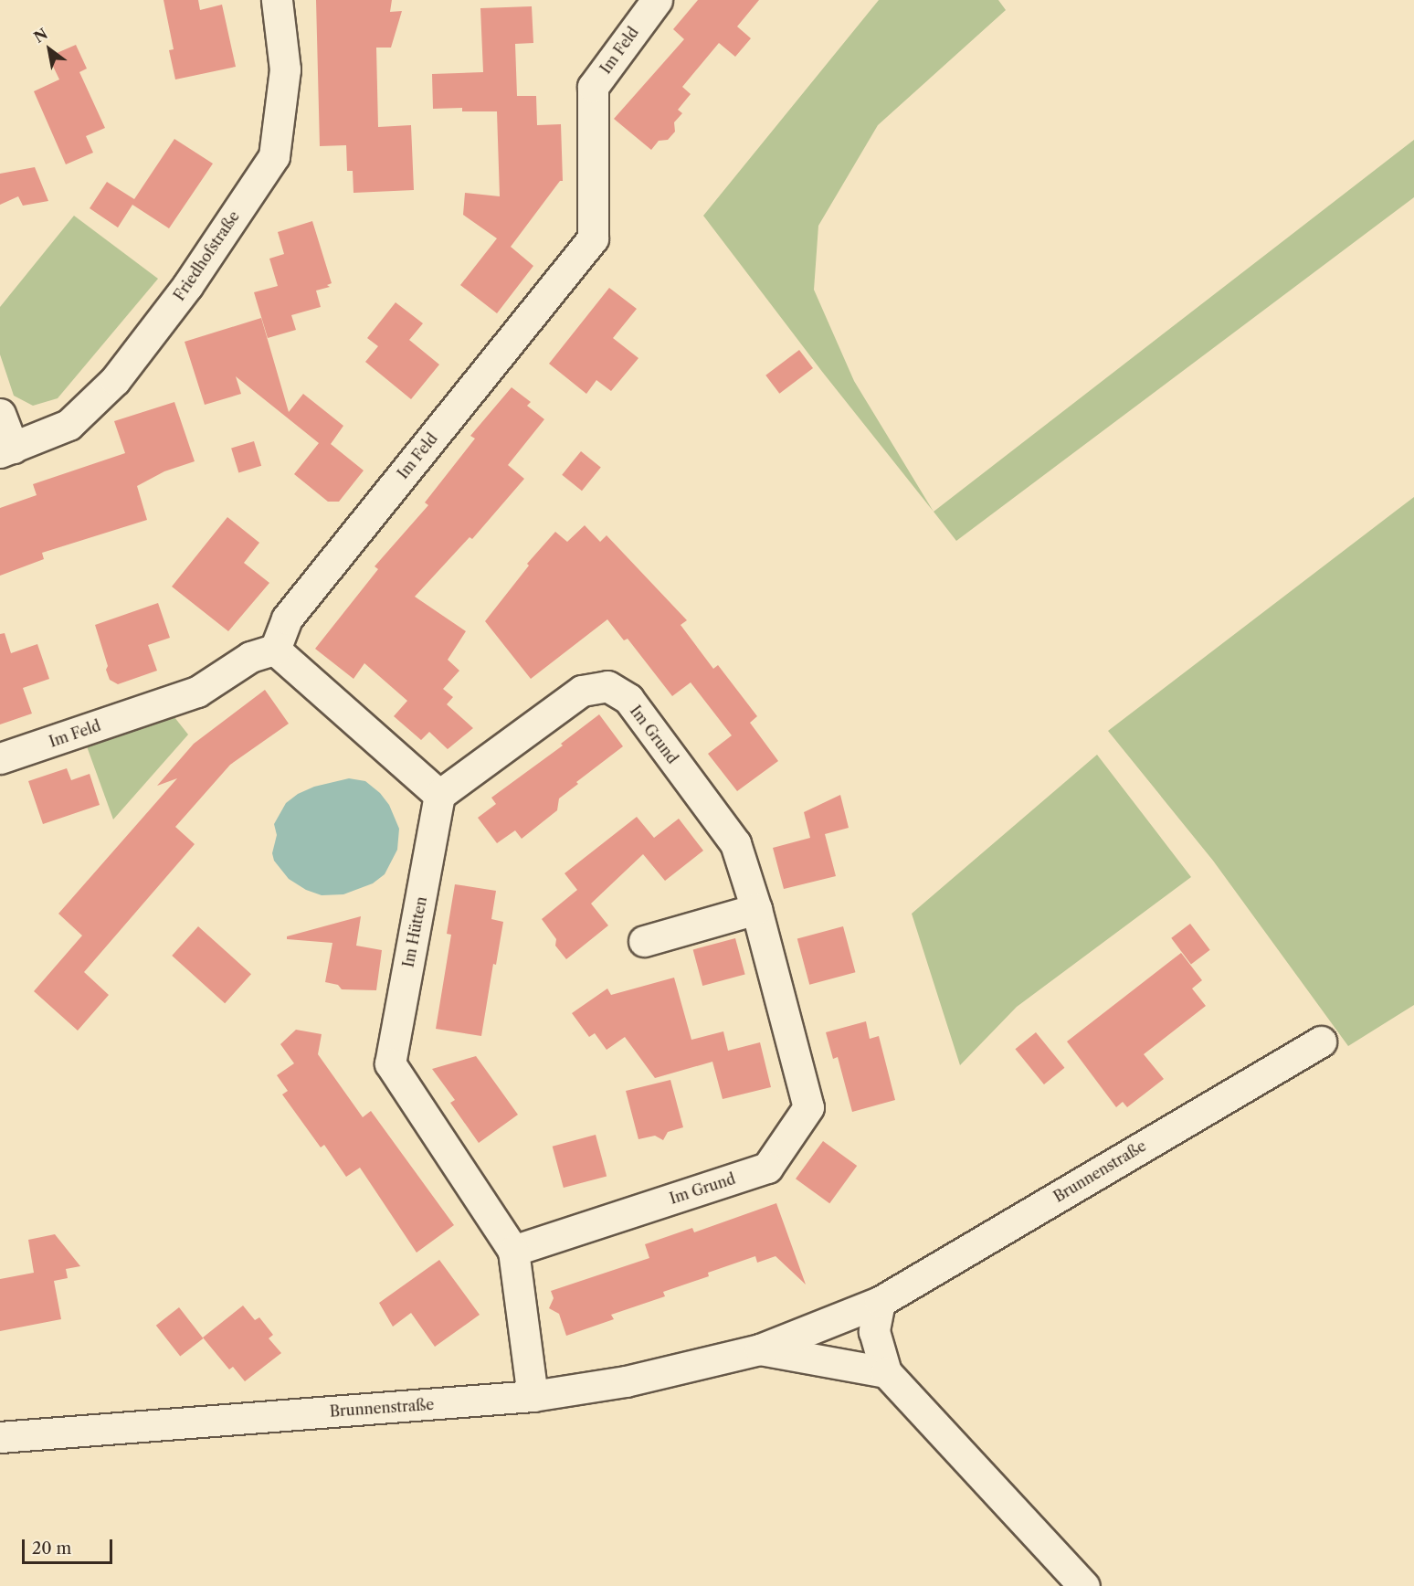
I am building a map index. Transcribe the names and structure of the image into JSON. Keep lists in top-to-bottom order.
{
  "streets": {
    "street": [
      "Im Feld",
      "Friedhofstraße",
      "Im Grund",
      "Im Hütten",
      "Brunnenstraße"
    ]
  },
  "crossings": [
    ["Im Grund", "Im Hütten"]
  ],
  "scale_bar": "20 m",
  "north": "top left"
}
